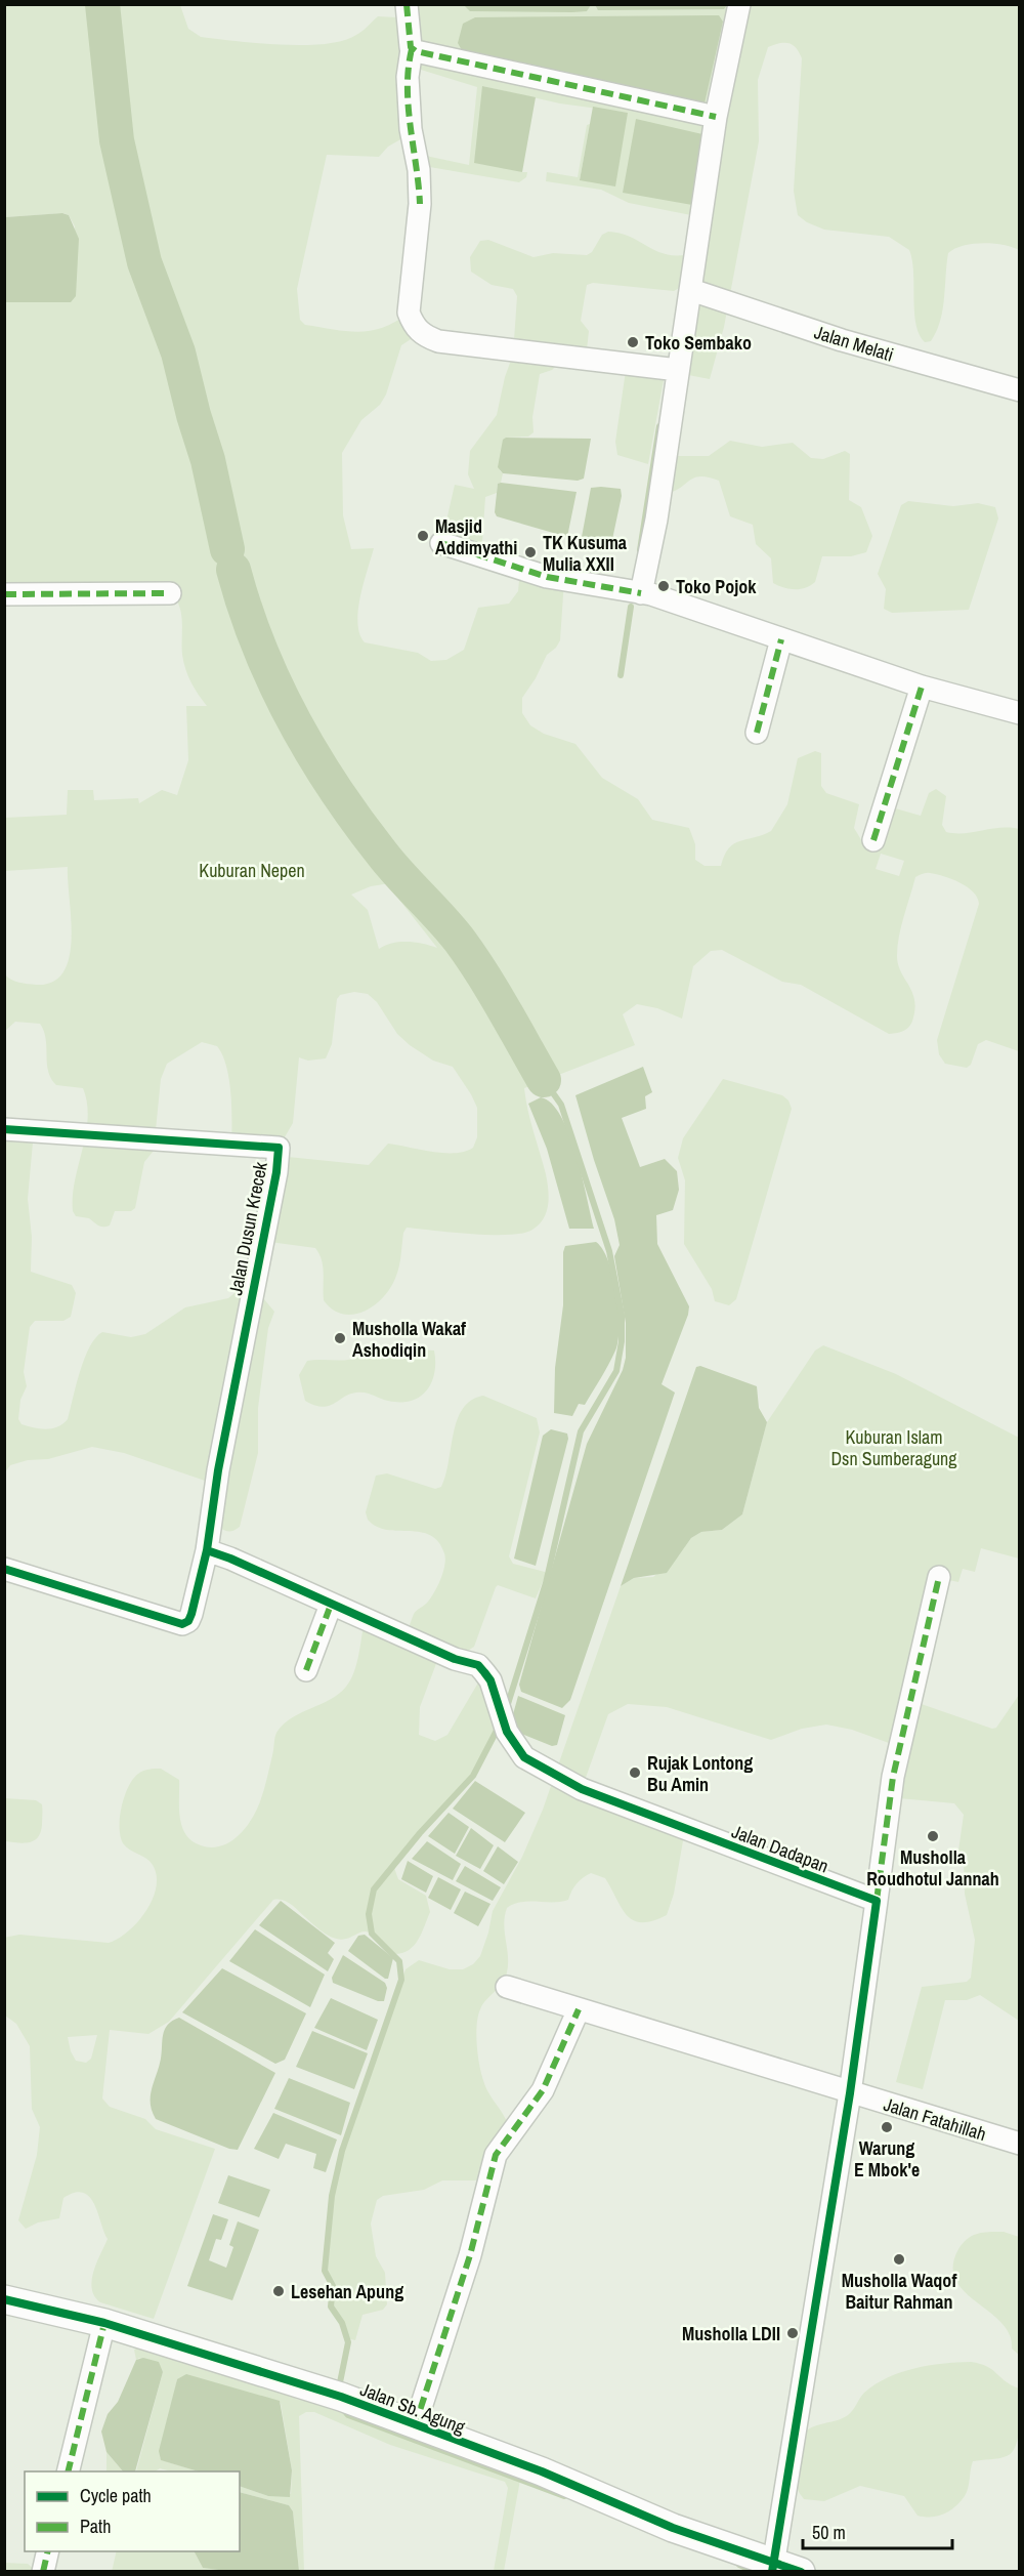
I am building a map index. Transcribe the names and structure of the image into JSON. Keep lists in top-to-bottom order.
{
  "streets": {
    "street": [
      "Jalan Melati",
      "Jalan Dusun Krecek",
      "Jalan Dadapan",
      "Jalan Fatahillah",
      "Jalan Sb. Agung"
    ]
  },
  "crossings": [
    ["Jalan Dusun Krecek", "Jalan Dadapan"]
  ],
  "parks": ["Kuburan Nepen", "Kuburan Islam Dsn Sumberagung"],
  "places": [
    "Toko Sembako",
    "Masjid Addimyathi",
    "TK Kusuma Mulia XXII",
    "Toko Pojok",
    "Musholla Wakaf Ashodiqin",
    "Rujak Lontong Bu Amin",
    "Musholla Roudhotul Jannah",
    "Warung E Mbok'e",
    "Musholla Waqof Baitur Rahman",
    "Lesehan Apung",
    "Musholla LDII"
  ],
  "legend": ["Cycle path", "Path"],
  "scale_bar": "50 m"
}
